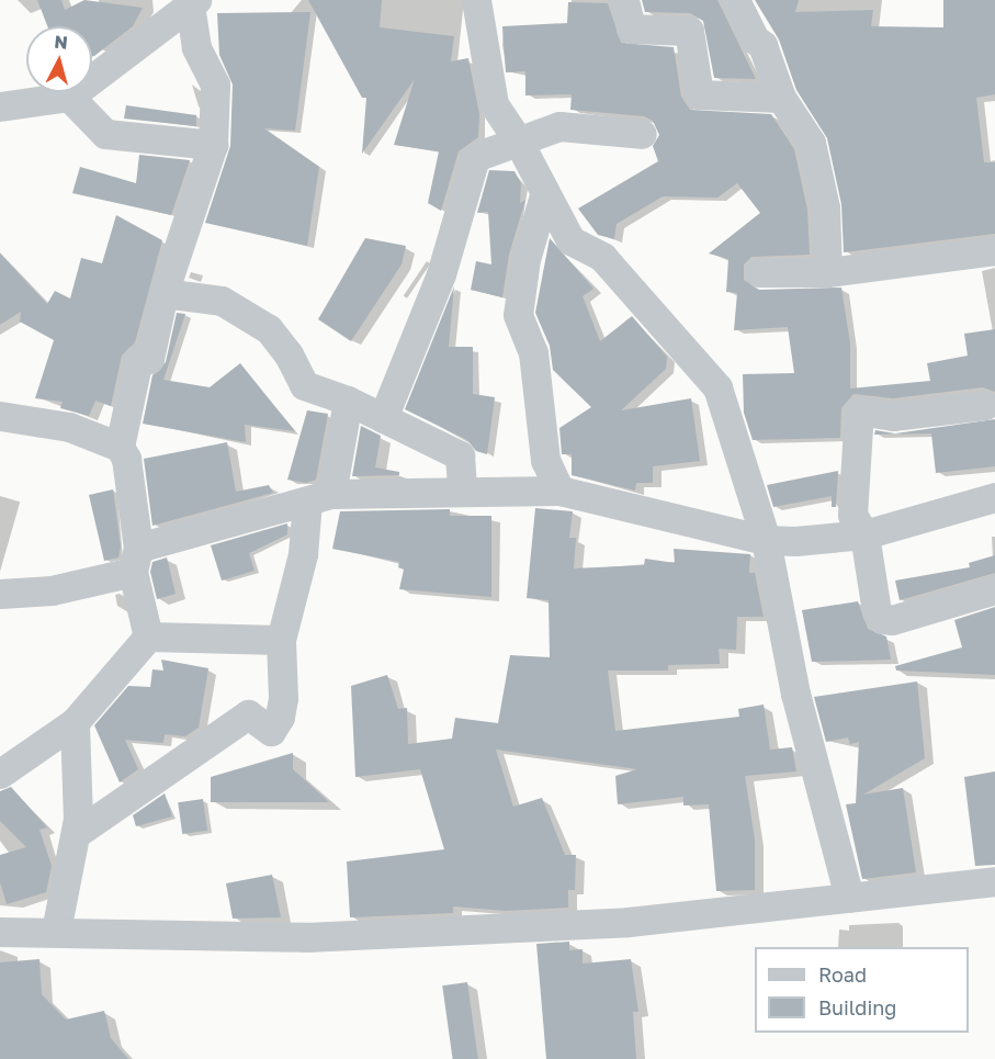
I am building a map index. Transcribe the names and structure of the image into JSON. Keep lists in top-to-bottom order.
{
  "legend": ["Road", "Building"],
  "north": "top"
}
